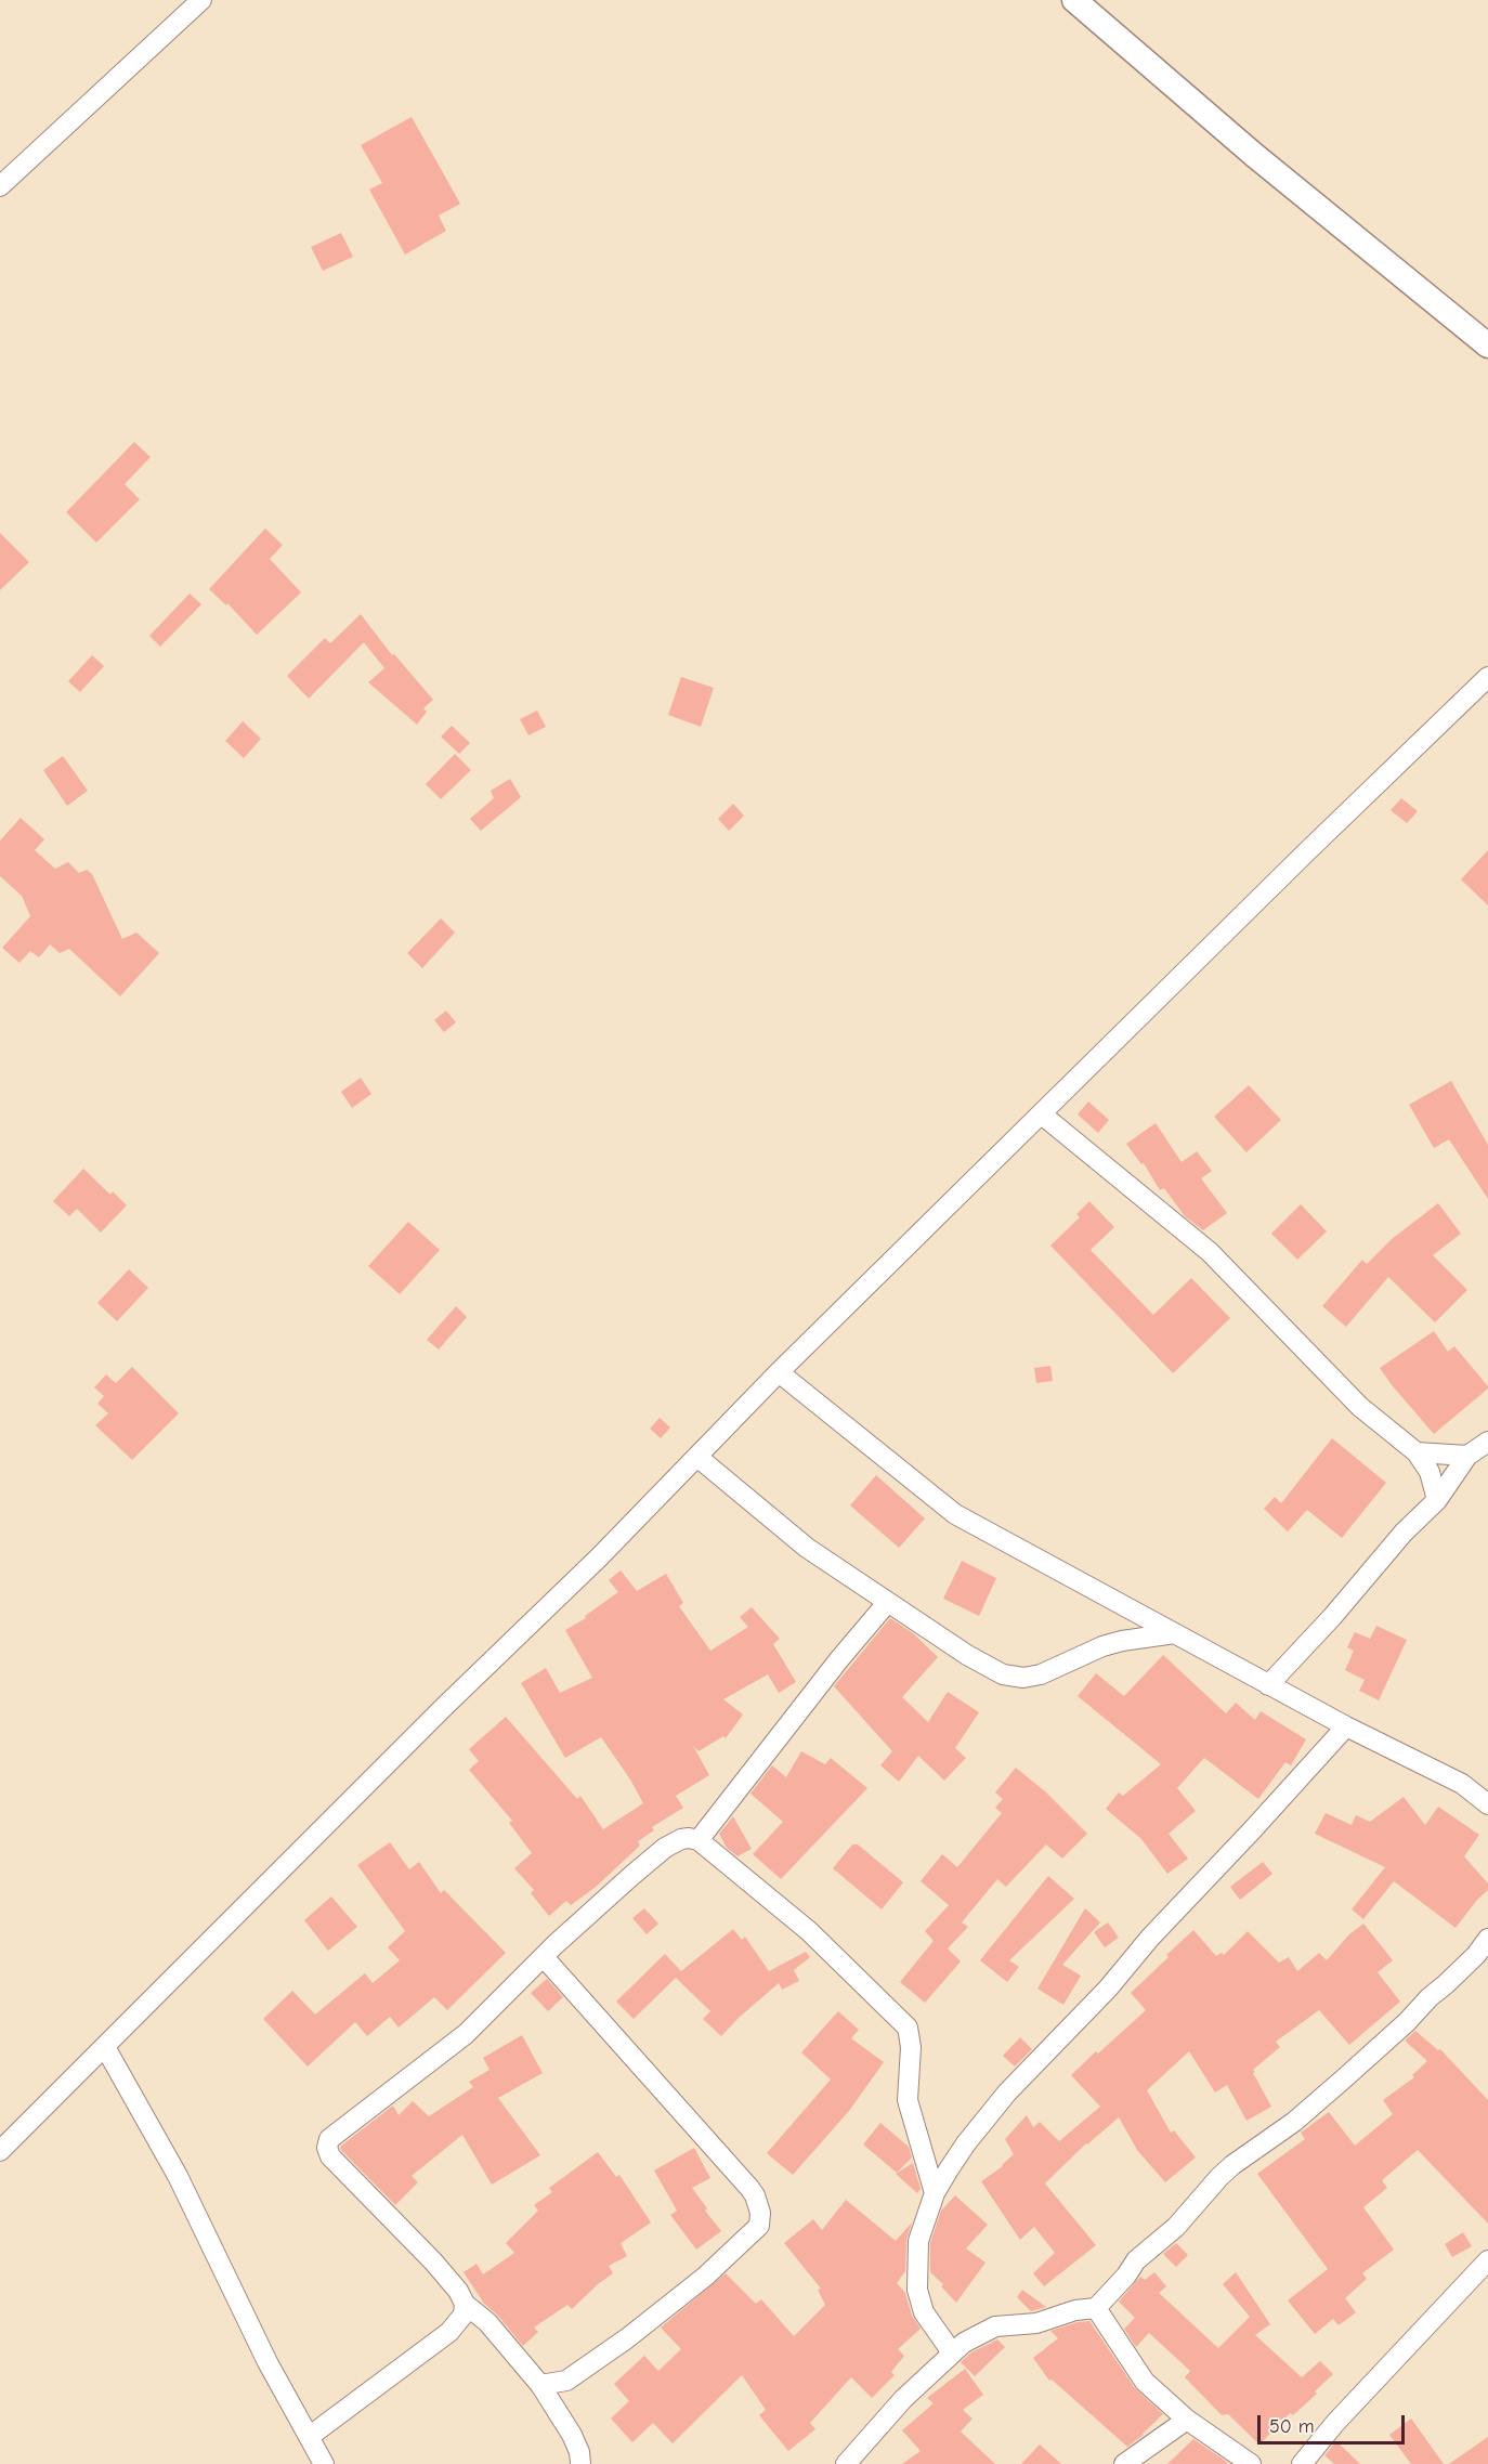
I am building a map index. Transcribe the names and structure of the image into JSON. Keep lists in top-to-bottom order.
{
  "scale_bar": "50 m"
}
